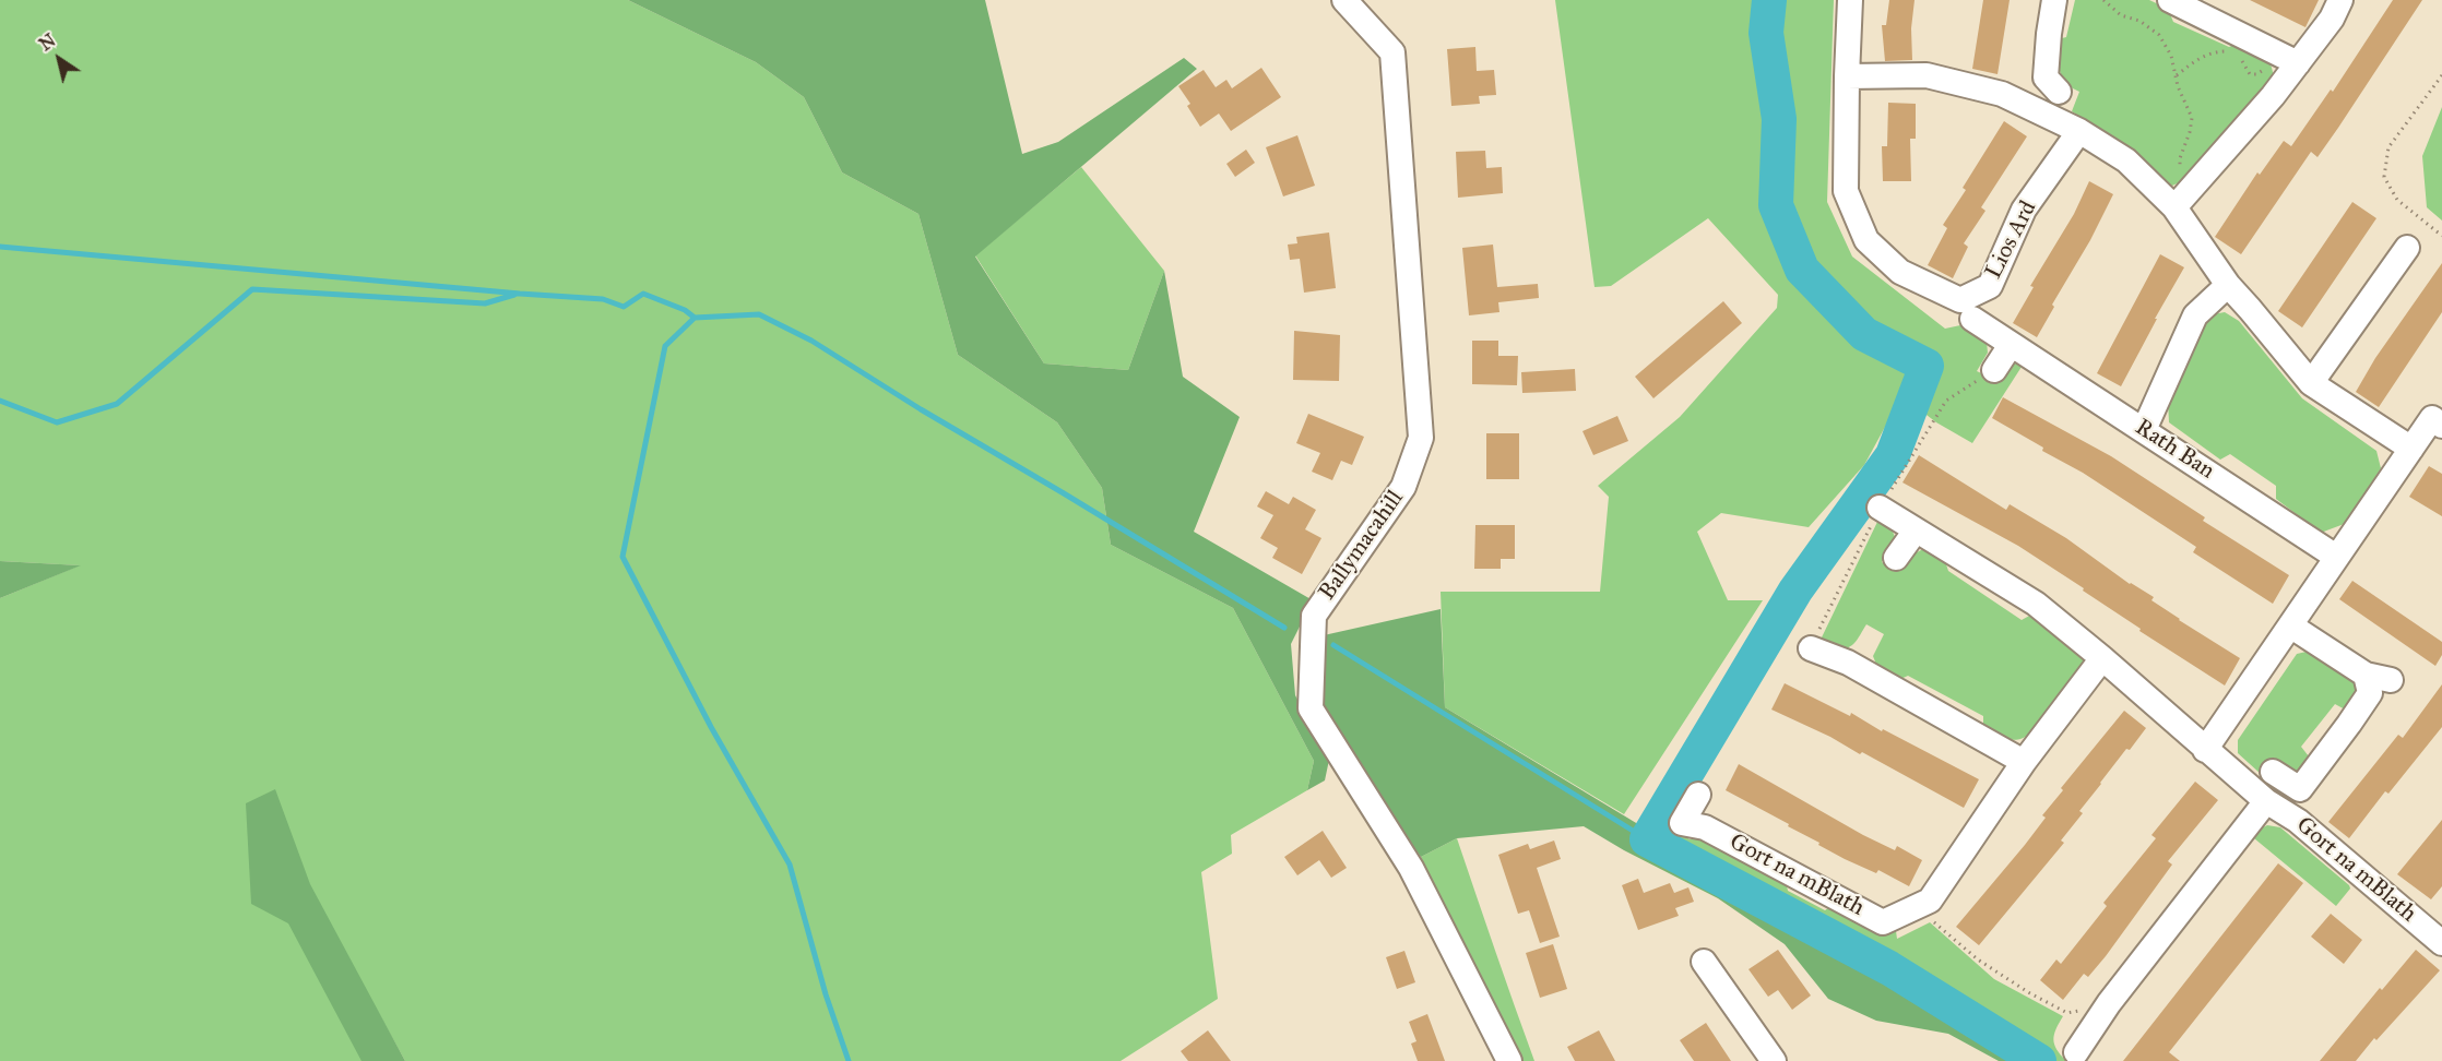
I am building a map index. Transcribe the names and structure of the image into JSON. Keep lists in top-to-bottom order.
{
  "streets": {
    "street": [
      "Lios Ard",
      "Rath Ban",
      "Ballymacahill",
      "Gort na mBlath"
    ]
  },
  "north": "top left"
}
